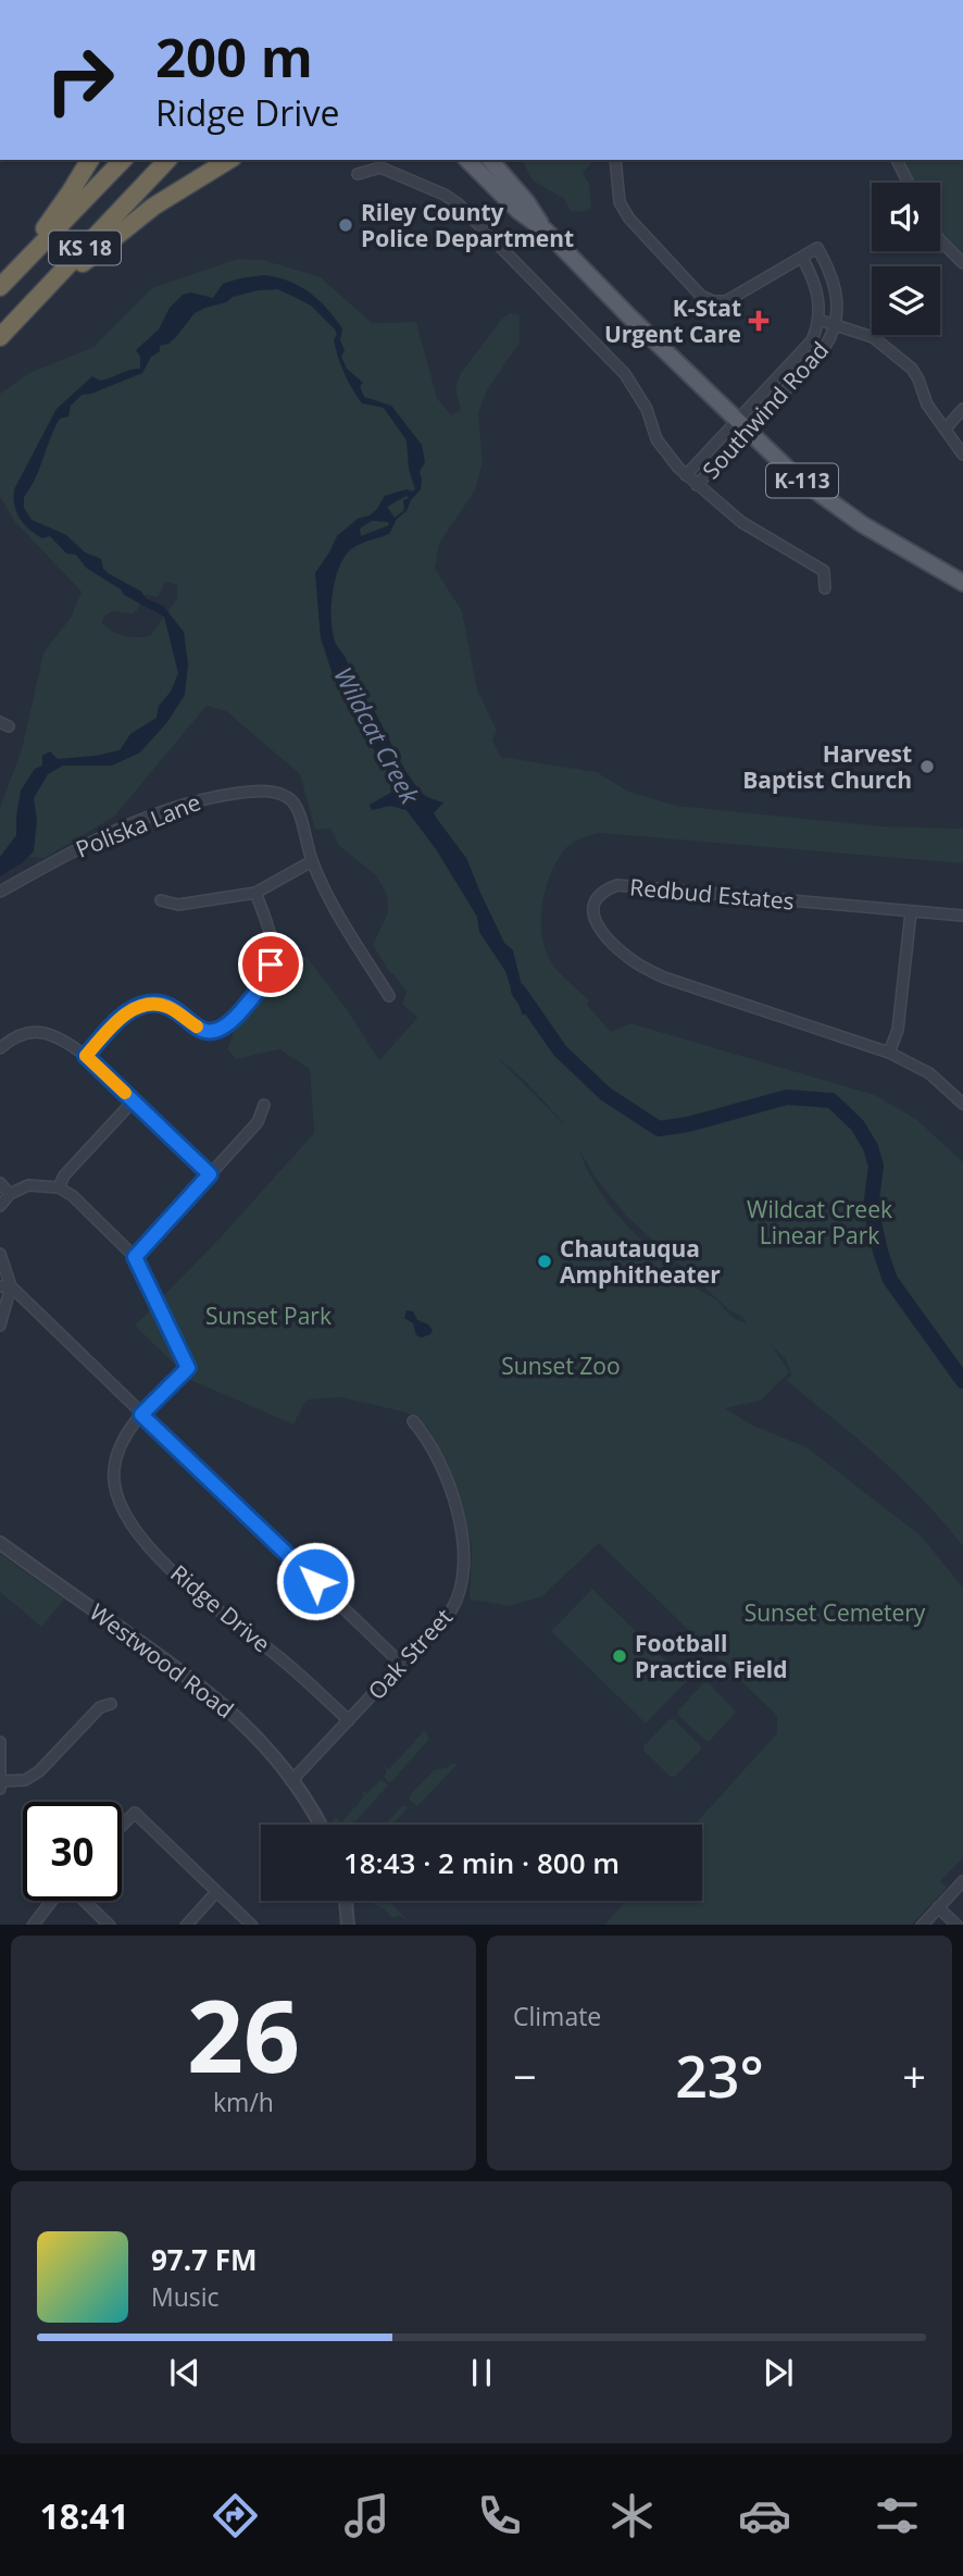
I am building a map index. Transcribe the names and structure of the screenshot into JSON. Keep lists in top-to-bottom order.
{
  "streets": {
    "highway": ["KS 18"],
    "main road": ["K-113"],
    "street": [
      "Southwind Road",
      "Poliska Lane",
      "Redbud Estates",
      "Ridge Drive",
      "Oak Street",
      "Westwood Road"
    ]
  },
  "crossings": [
    ["Southwind Road", "K-113"],
    ["Ridge Drive", "Oak Street"],
    ["Oak Street", "Westwood Road"]
  ],
  "water": ["Wildcat Creek"],
  "parks": [
    "Wildcat Creek Linear Park",
    "Sunset Park",
    "Sunset Zoo",
    "Sunset Cemetery"
  ],
  "places": {
    "other": [
      "Riley County Police Department",
      "Harvest Baptist Church",
      "Chautauqua Amphitheater",
      "Football Practice Field"
    ],
    "health": ["K-Stat Urgent Care"]
  },
  "page": {
    "turn": ["200 m", "Ridge Drive"],
    "limit": "30",
    "trip": "18:43 · 2 min · 800 m",
    "tile": [
      ["26", "km/h"],
      "Climate"
    ],
    "heat": ["−", "23°", "+"],
    "song": ["97.7 FM", "Music"],
    "tabs": "18:41"
  }
}
